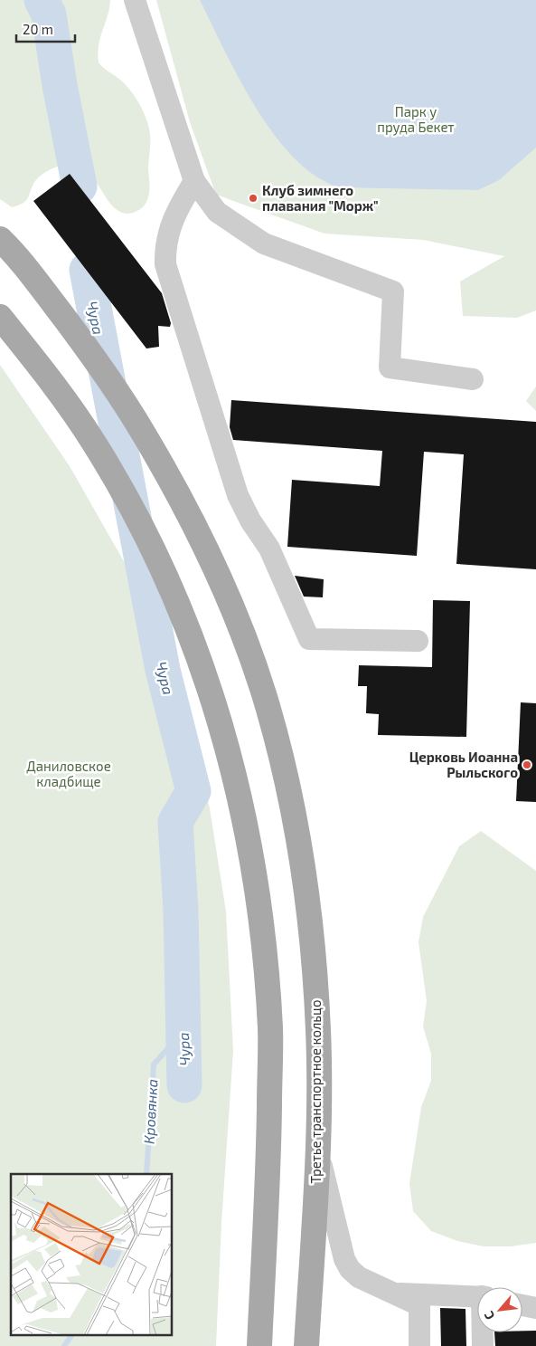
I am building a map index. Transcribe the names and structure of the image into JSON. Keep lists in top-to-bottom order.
{
  "streets": {
    "main road": ["Третье транспортное кольцо"]
  },
  "water": ["Чура", "Кровянка"],
  "parks": ["Парк у пруда Бекет", "Даниловское кладбище"],
  "places": ["Клуб зимнего плавания \"Морж\"", "Церковь Иоанна Рыльского"],
  "scale_bar": "20 m",
  "north": "bottom left"
}
